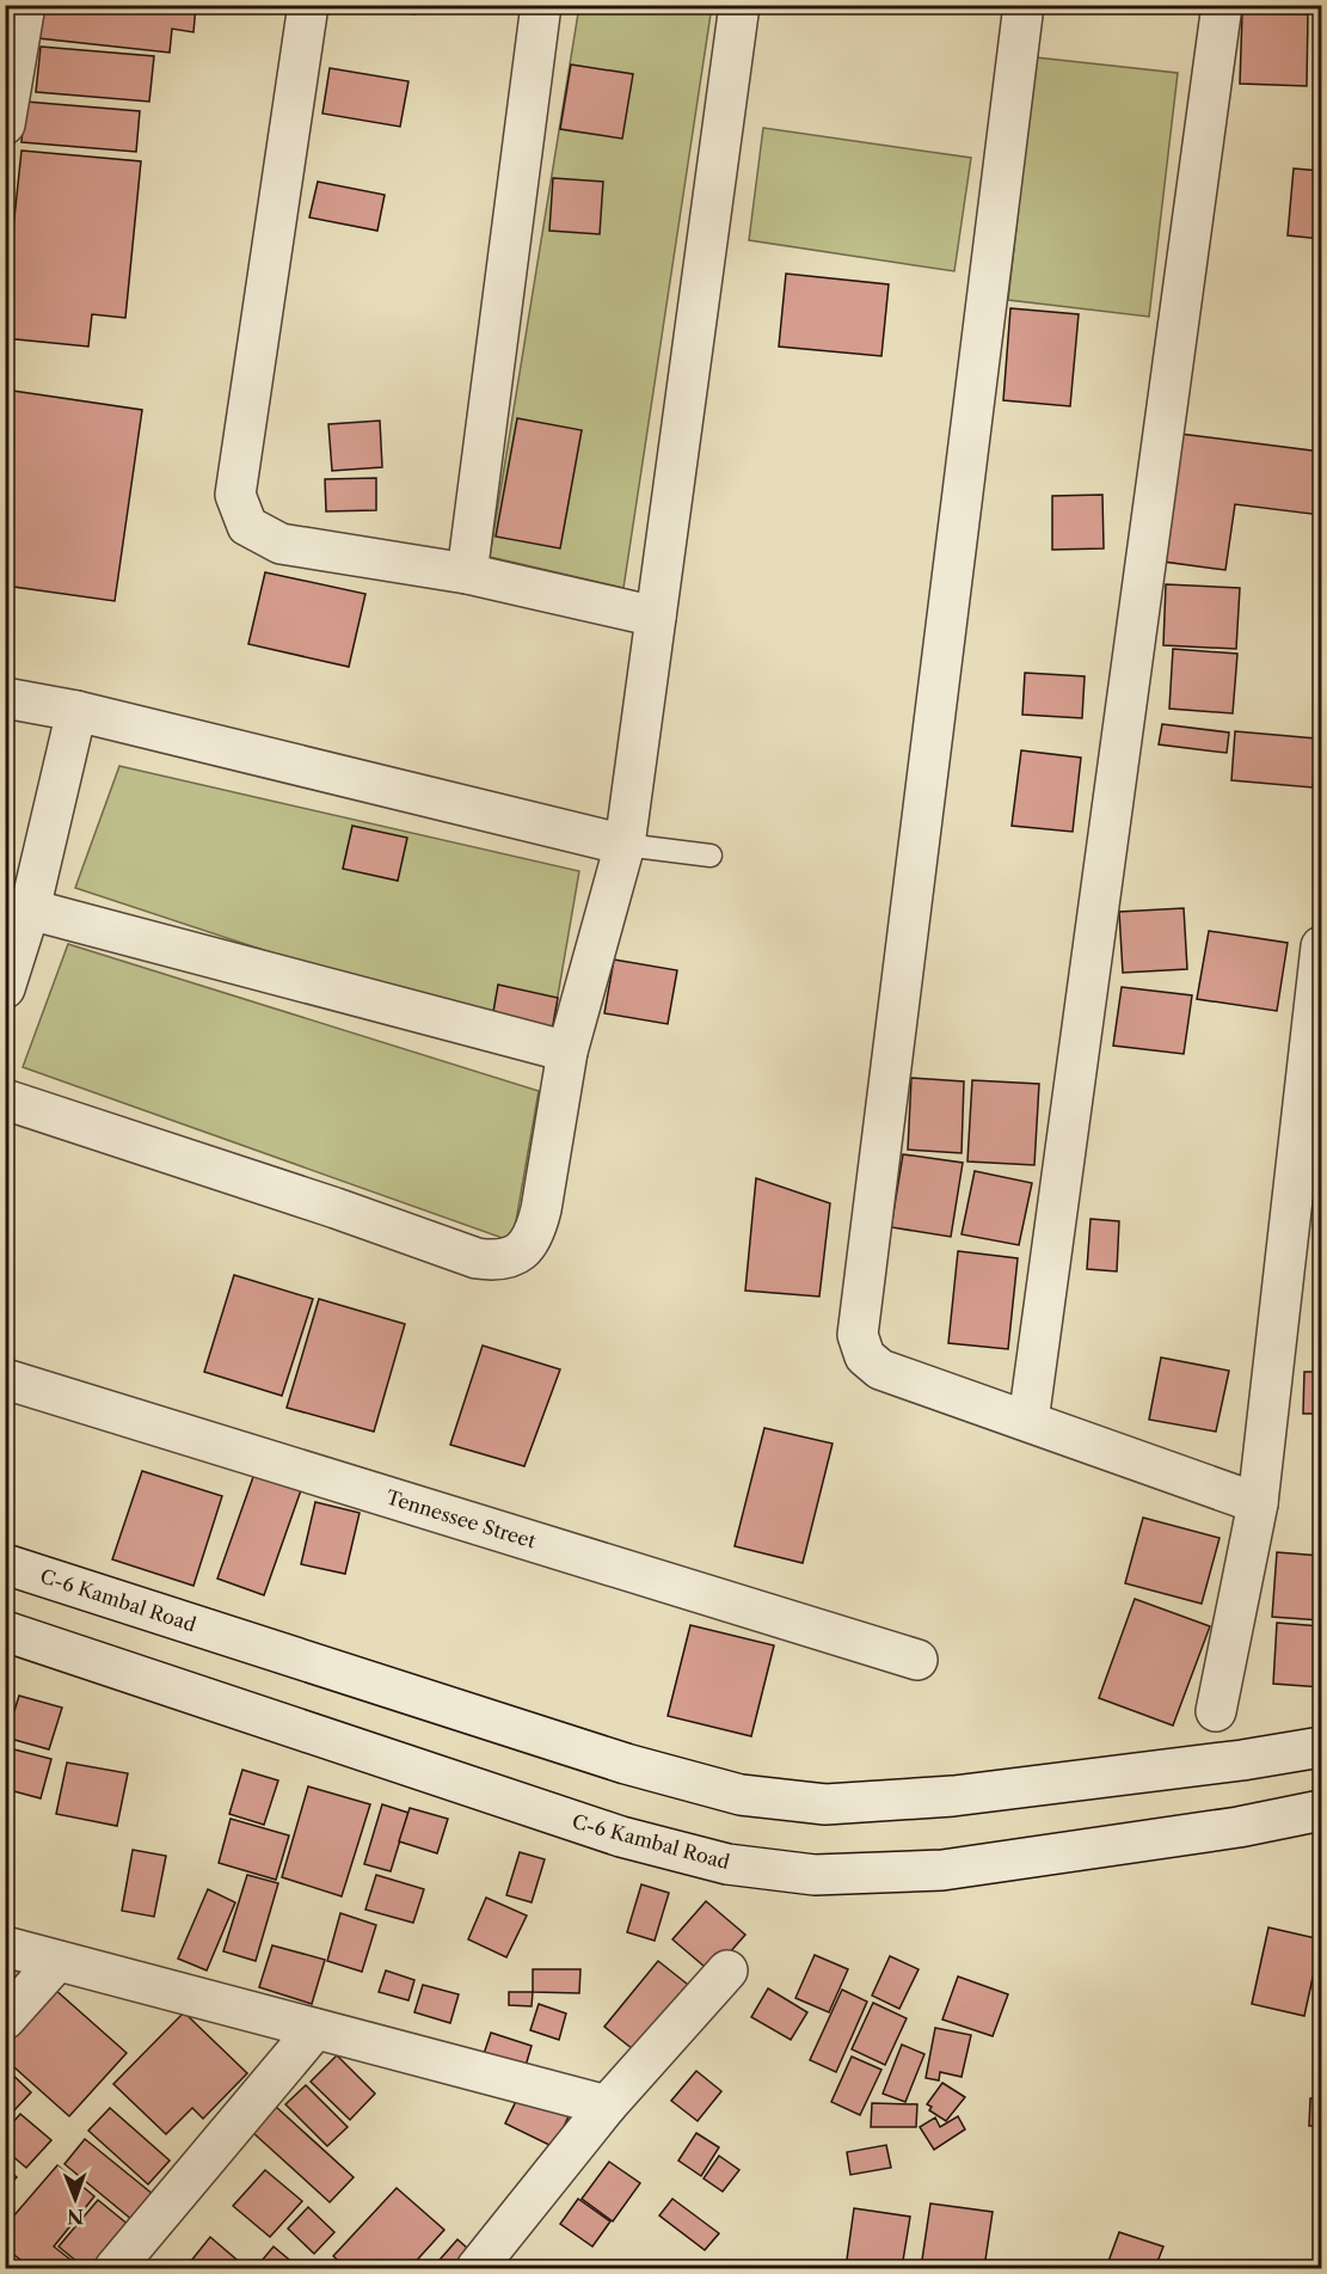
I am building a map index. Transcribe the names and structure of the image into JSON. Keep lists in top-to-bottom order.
{
  "streets": {
    "street": ["Tennessee Street", "C-6 Kambal Road"]
  },
  "north": "bottom"
}
